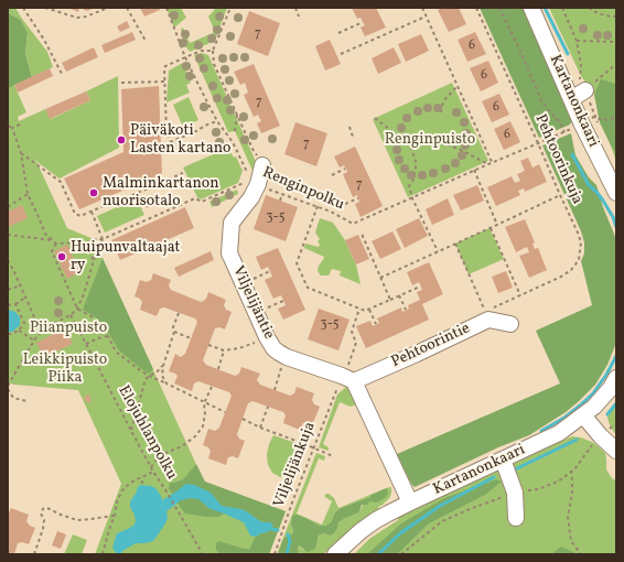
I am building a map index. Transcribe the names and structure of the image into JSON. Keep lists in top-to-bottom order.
{
  "streets": {
    "street": ["Kartanonkaari", "Viljelijäntie", "Pehtoorintie"],
    "path": [
      "Pehtoorinkuja",
      "Renginpolku",
      "Elojuhlanpolku",
      "Viljelijänkuja"
    ]
  },
  "crossings": [
    ["Pehtoorinkuja", "Renginpolku"],
    ["Renginpolku", "Viljelijäntie"],
    ["Viljelijäntie", "Pehtoorintie"],
    ["Viljelijäntie", "Viljelijänkuja"],
    ["Pehtoorintie", "Viljelijänkuja"]
  ],
  "parks": ["Renginpuisto", "Piianpuisto", "Leikkipuisto Piika"],
  "places": ["Päiväkoti Lasten kartano", "Malminkartanon nuorisotalo", "Huipunvaltaajat ry"],
  "house_numbers": [
    "7",
    "6",
    "6",
    "7",
    "6",
    "6",
    "7",
    "7",
    "3-5",
    "3-5"
  ]
}
